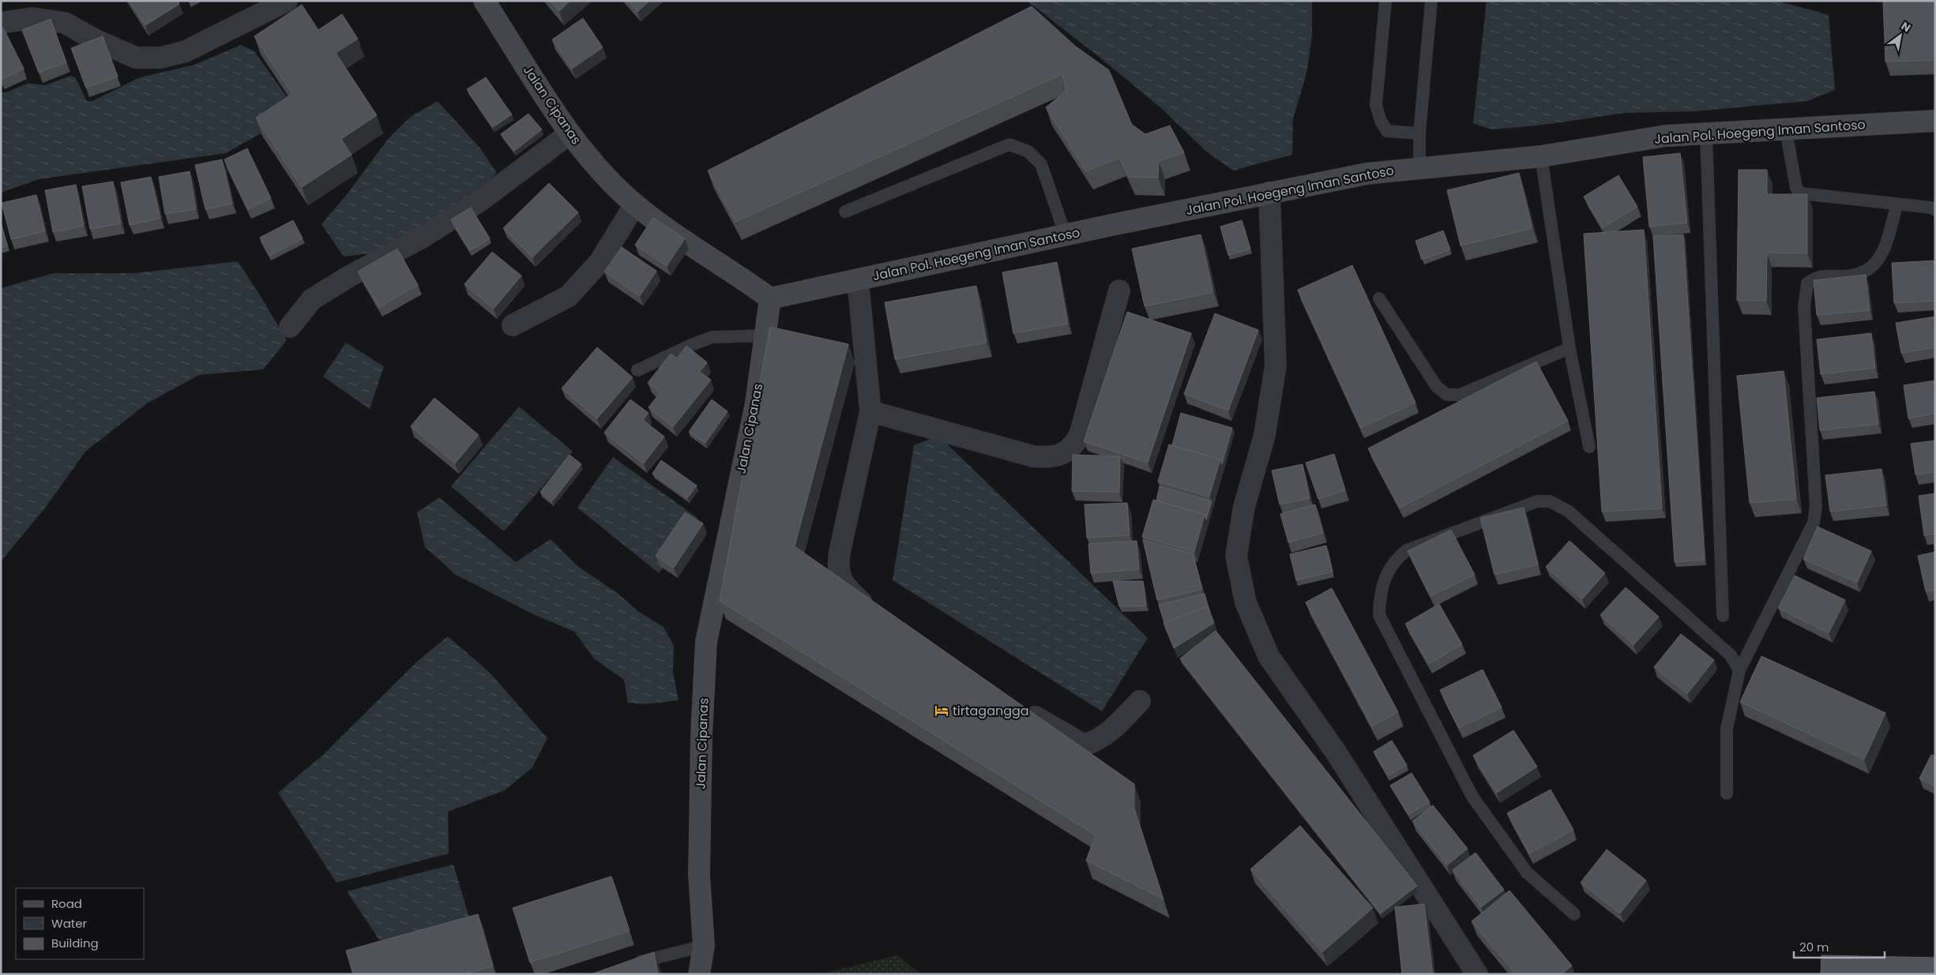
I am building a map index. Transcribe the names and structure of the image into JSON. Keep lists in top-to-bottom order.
{
  "streets": {
    "street": ["Jalan Cipanas", "Jalan Pol. Hoegeng Iman Santoso"]
  },
  "crossings": [
    ["Jalan Cipanas", "Jalan Pol. Hoegeng Iman Santoso"]
  ],
  "places": {
    "hotel": ["tirtagangga"]
  },
  "legend": ["Road", "Water", "Building"],
  "scale_bar": "20 m",
  "north": "top right"
}
